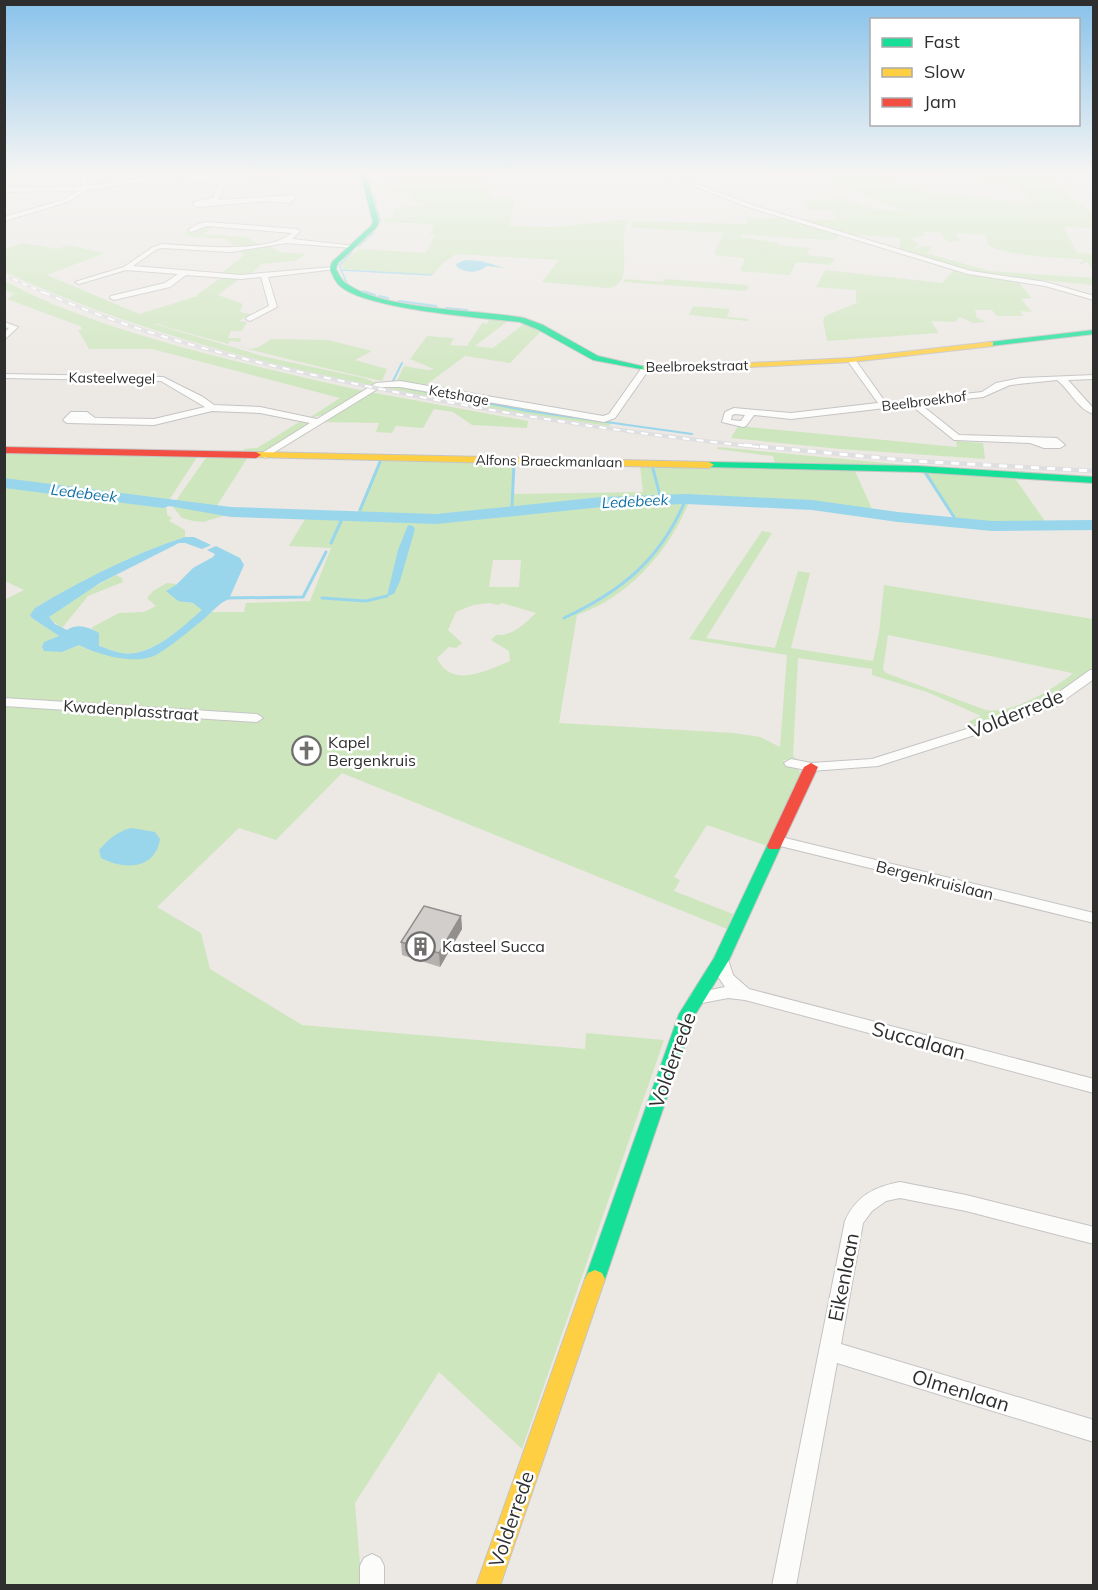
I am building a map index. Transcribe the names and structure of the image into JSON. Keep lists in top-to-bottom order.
{
  "streets": {
    "street": [
      "Beelbroekstraat",
      "Kasteelwegel",
      "Ketshage",
      "Beelbroekhof",
      "Alfons Braeckmanlaan",
      "Kwadenplasstraat",
      "Volderrede",
      "Bergenkruislaan",
      "Succalaan",
      "Eikenlaan",
      "Olmenlaan"
    ]
  },
  "crossings": [
    ["Beelbroekstraat", "Ketshage"],
    ["Ketshage", "Alfons Braeckmanlaan"],
    ["Volderrede", "Bergenkruislaan"],
    ["Volderrede", "Succalaan"],
    ["Eikenlaan", "Olmenlaan"]
  ],
  "water": ["Ledebeek"],
  "places": {
    "church": ["Kapel Bergenkruis"],
    "building": ["Kasteel Succa"]
  },
  "legend": ["Fast", "Slow", "Jam"]
}
